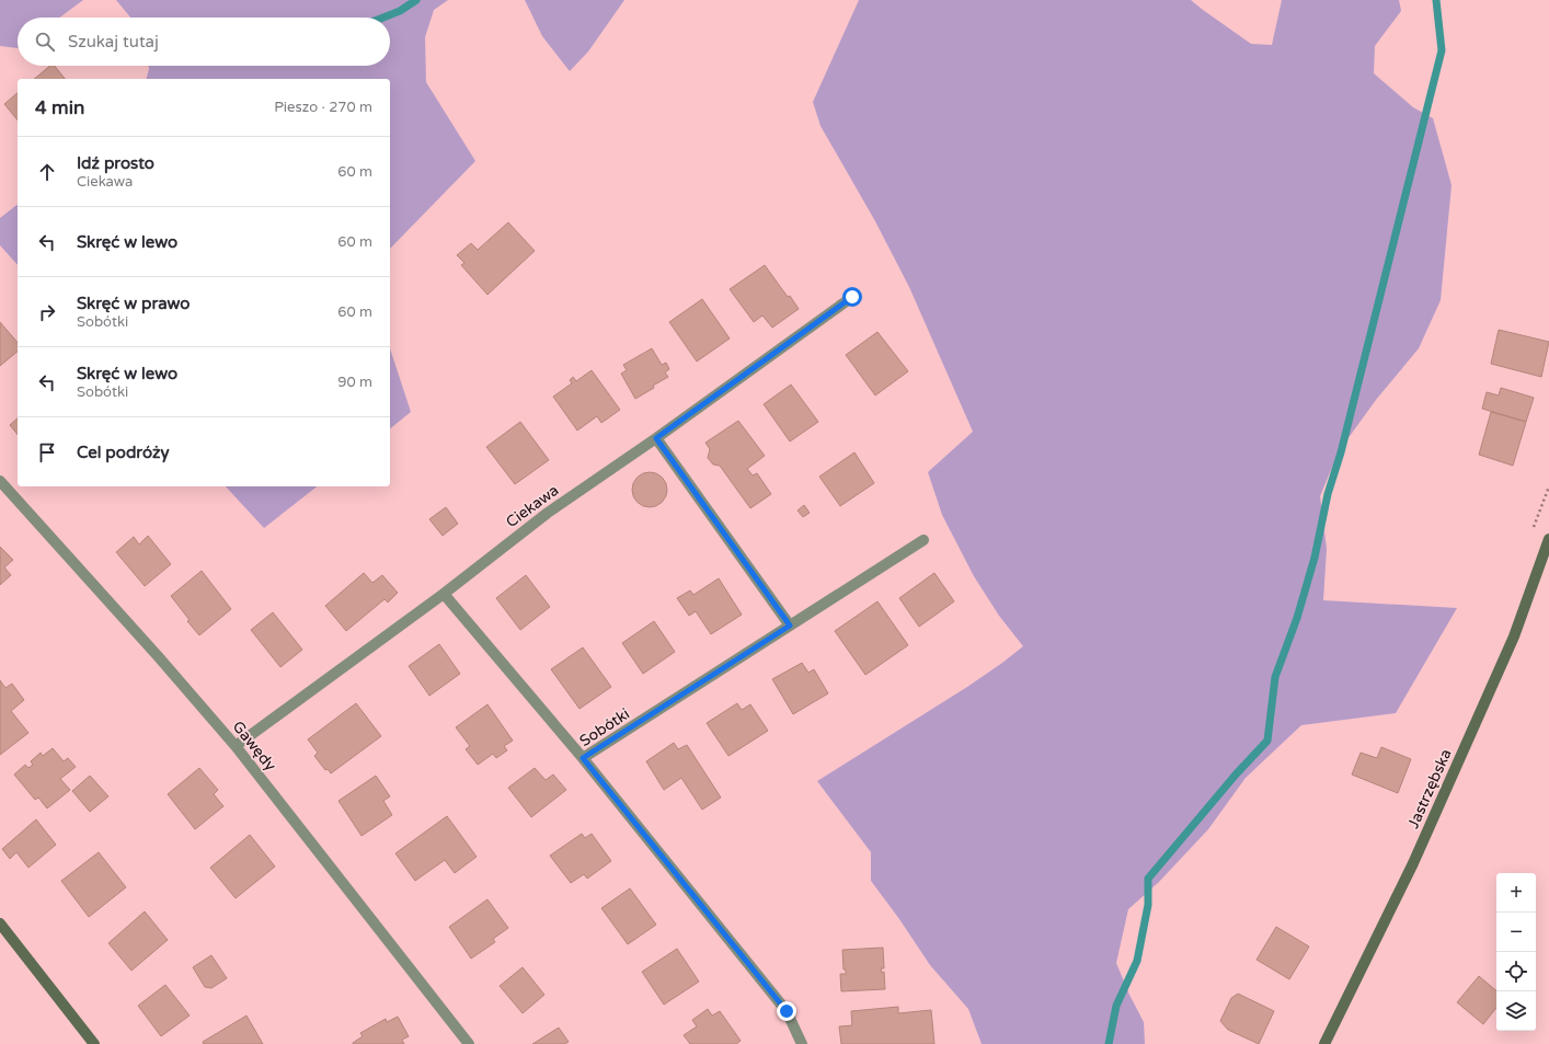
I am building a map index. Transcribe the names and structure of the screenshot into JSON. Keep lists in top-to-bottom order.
{
  "streets": {
    "main road": ["Jastrzębska"],
    "street": ["Ciekawa", "Sobótki", "Gawędy"]
  },
  "crossings": [
    ["Ciekawa", "Gawędy"]
  ],
  "page": {
    "search": "Szukaj tutaj",
    "heading": ["4 min", "Pieszo · 270 m"],
    "list": [
      ["Idź prosto", "Ciekawa", "60 m"],
      ["Skręć w lewo", "60 m"],
      ["Skręć w prawo", "Sobótki", "60 m"],
      ["Skręć w lewo", "Sobótki", "90 m"],
      "Cel podróży"
    ],
    "map_buttons": ["+", "−"]
  }
}
